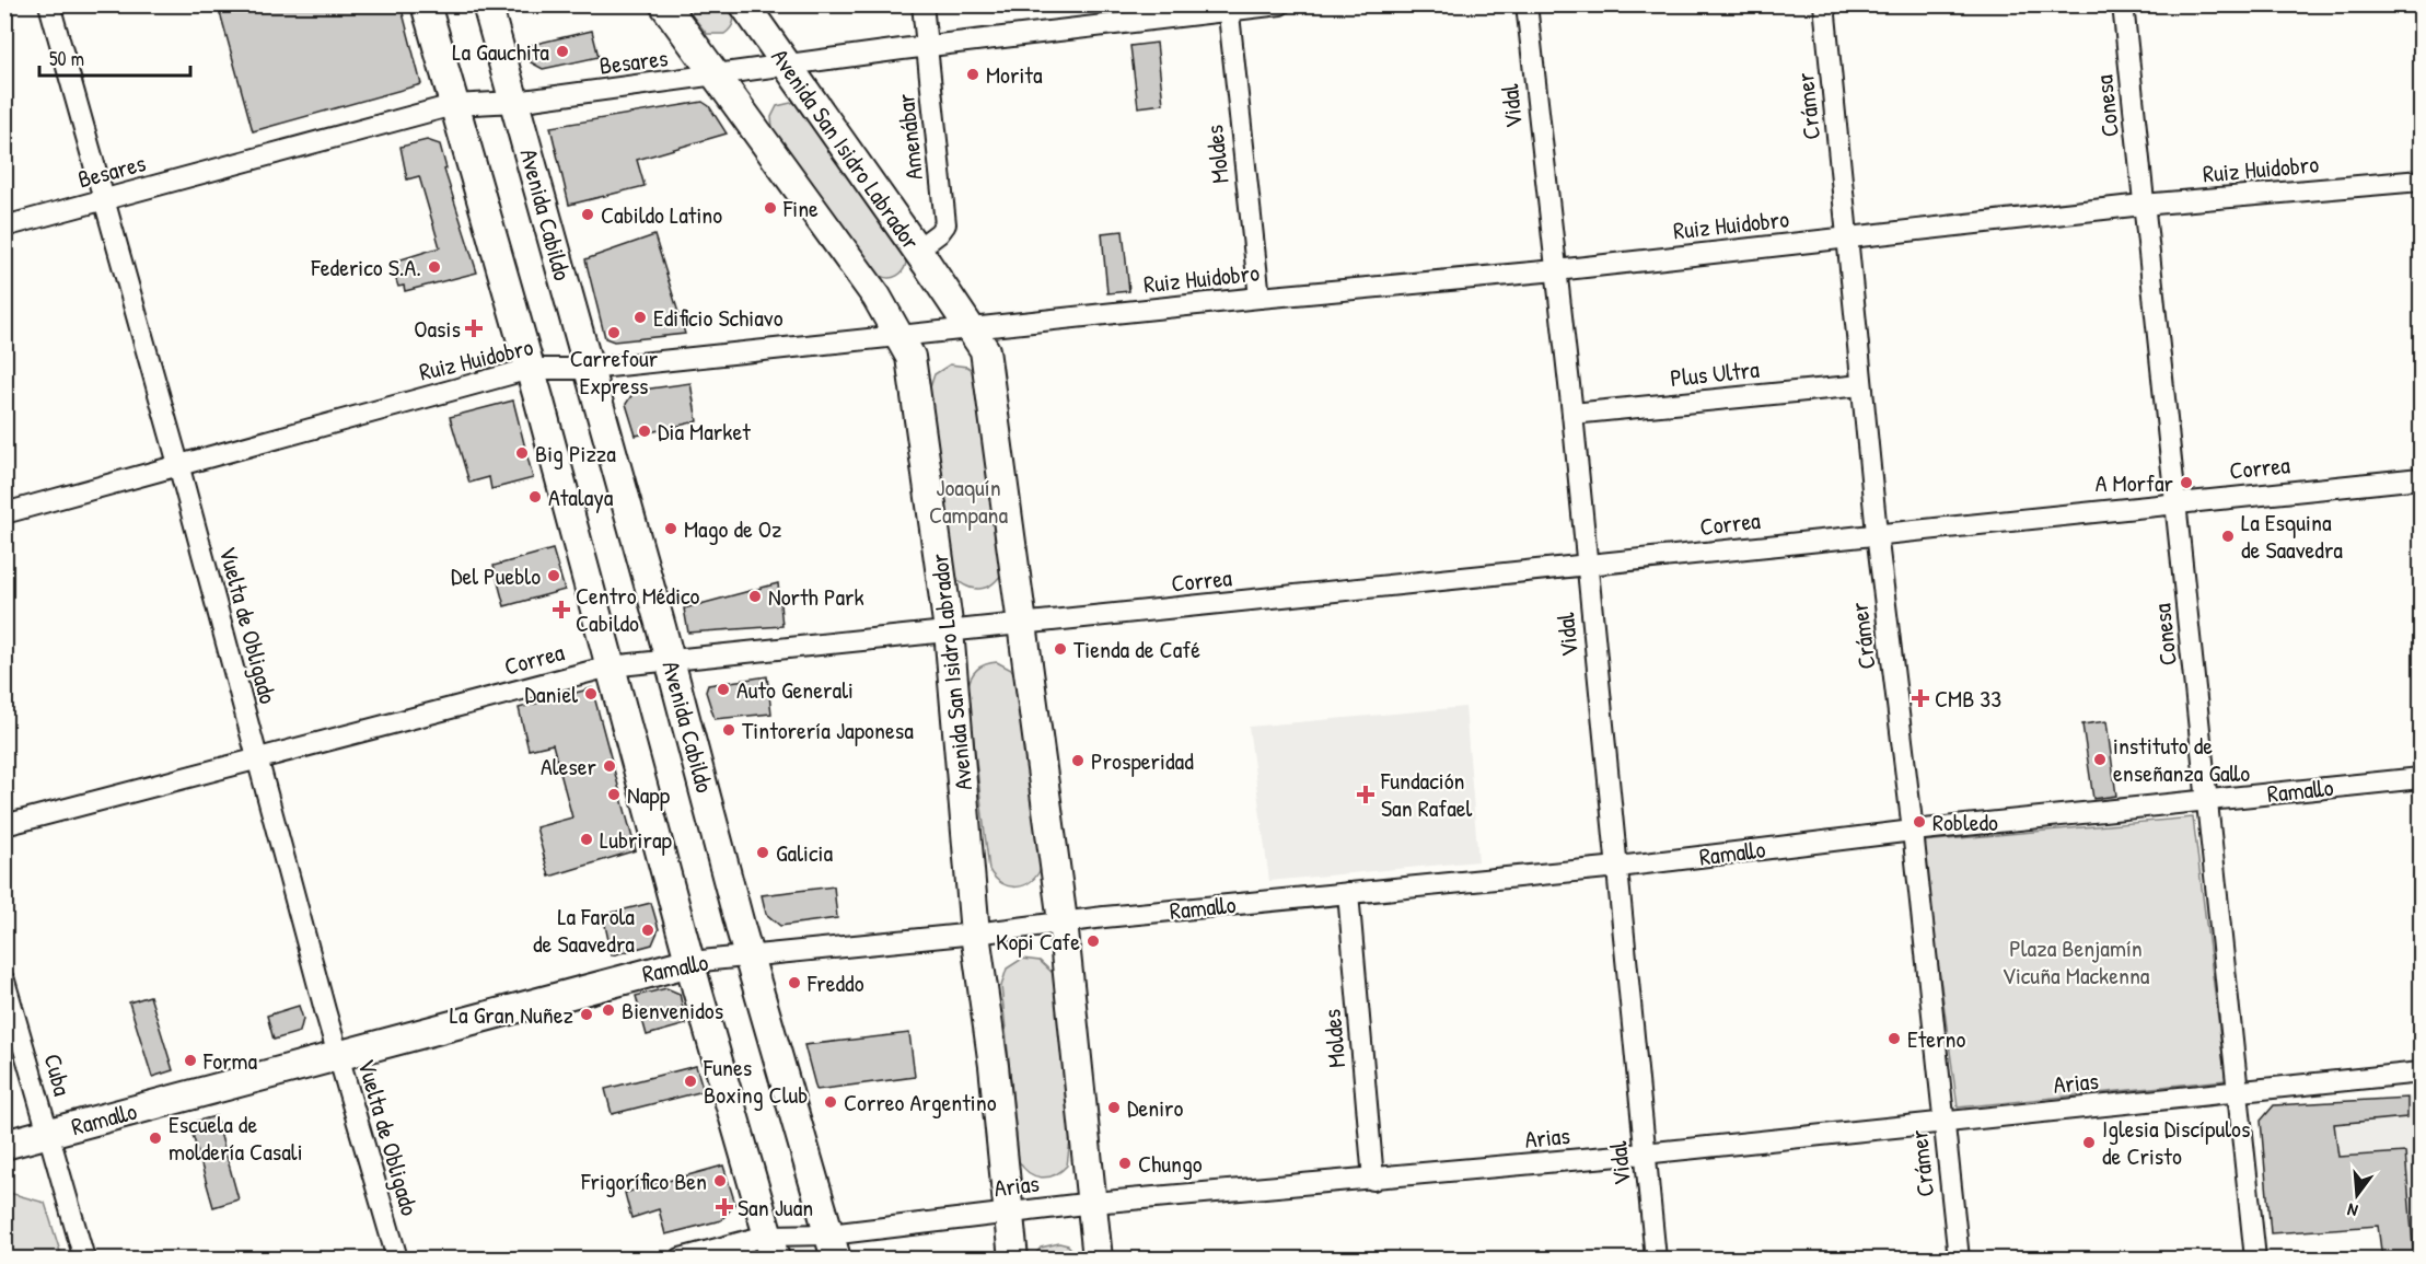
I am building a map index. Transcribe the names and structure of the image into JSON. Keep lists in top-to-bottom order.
{
  "streets": {
    "street": [
      "Besares",
      "Vidal",
      "Crámer",
      "Conesa",
      "Amenábar",
      "Avenida San Isidro Labrador",
      "Moldes",
      "Ruiz Huidobro",
      "Avenida Cabildo",
      "Plus Ultra",
      "Correa",
      "Vuelta de Obligado",
      "Ramallo",
      "Cuba",
      "Arias"
    ]
  },
  "crossings": [
    ["Besares", "Amenábar"],
    ["Besares", "Avenida San Isidro Labrador"],
    ["Besares", "Moldes"],
    ["Besares", "Avenida Cabildo"],
    ["Besares", "Vuelta de Obligado"],
    ["Vidal", "Ruiz Huidobro"],
    ["Vidal", "Plus Ultra"],
    ["Vidal", "Correa"],
    ["Vidal", "Ramallo"],
    ["Vidal", "Arias"],
    ["Crámer", "Ruiz Huidobro"],
    ["Crámer", "Plus Ultra"],
    ["Crámer", "Correa"],
    ["Crámer", "Ramallo"],
    ["Crámer", "Arias"],
    ["Conesa", "Ruiz Huidobro"],
    ["Conesa", "Correa"],
    ["Conesa", "Ramallo"],
    ["Conesa", "Arias"],
    ["Amenábar", "Avenida San Isidro Labrador"],
    ["Avenida San Isidro Labrador", "Ruiz Huidobro"],
    ["Avenida San Isidro Labrador", "Correa"],
    ["Avenida San Isidro Labrador", "Ramallo"],
    ["Avenida San Isidro Labrador", "Arias"],
    ["Moldes", "Ruiz Huidobro"],
    ["Moldes", "Ramallo"],
    ["Moldes", "Arias"],
    ["Ruiz Huidobro", "Avenida Cabildo"],
    ["Ruiz Huidobro", "Vuelta de Obligado"],
    ["Avenida Cabildo", "Correa"],
    ["Avenida Cabildo", "Ramallo"],
    ["Avenida Cabildo", "Arias"],
    ["Correa", "Vuelta de Obligado"],
    ["Vuelta de Obligado", "Ramallo"],
    ["Ramallo", "Cuba"]
  ],
  "parks": ["Joaquín Campana", "Plaza Benjamín Vicuña Mackenna"],
  "places": {
    "other": [
      "La Gauchita",
      "Morita",
      "Fine",
      "Cabildo Latino",
      "Federico S.A.",
      "Edificio Schiavo",
      "Carrefour Express",
      "Dia Market",
      "Big Pizza",
      "A Morfar",
      "Atalaya",
      "Mago de Oz",
      "La Esquina de Saavedra",
      "Del Pueblo",
      "North Park",
      "Tienda de Café",
      "Auto Generali",
      "Daniel",
      "Tintorería Japonesa",
      "instituto de enseñanza Gallo",
      "Prosperidad",
      "Aleser",
      "Napp",
      "Robledo",
      "Lubrirap",
      "Galicia",
      "La Farola de Saavedra",
      "Kopi Cafe",
      "Freddo",
      "Bienvenidos",
      "La Gran Nuñez",
      "Eterno",
      "Forma",
      "Funes Boxing Club",
      "Correo Argentino",
      "Deniro",
      "Escuela de moldería Casali",
      "Iglesia Discípulos de Cristo",
      "Chungo",
      "Frigorífico Ben"
    ],
    "health": [
      "Oasis",
      "Centro Médico Cabildo",
      "CMB 33",
      "Fundación San Rafael",
      "San Juan"
    ]
  },
  "scale_bar": "50 m",
  "north": "bottom"
}
